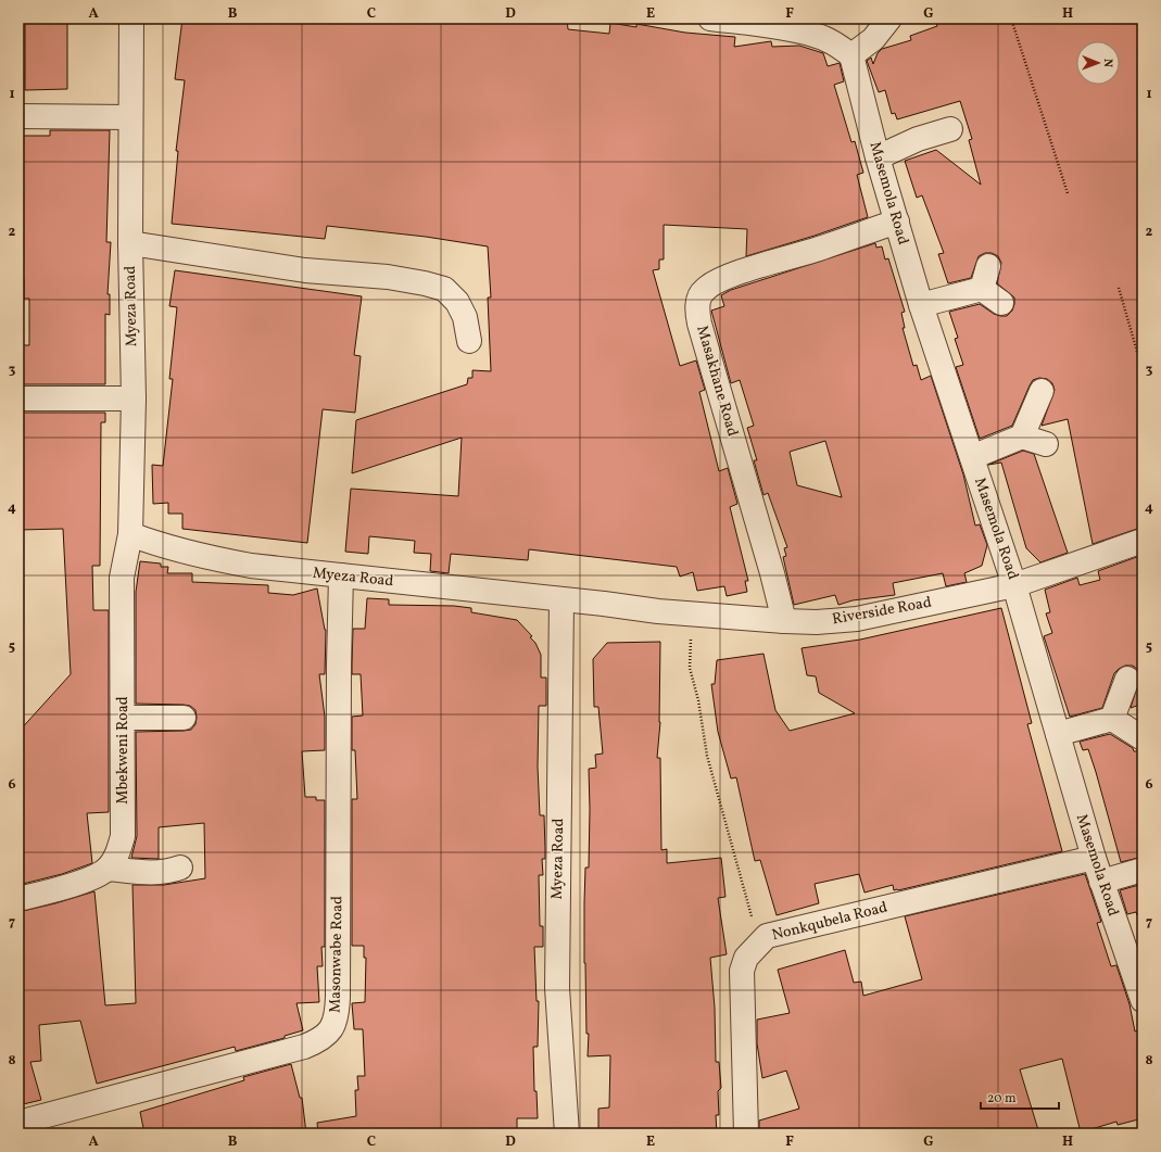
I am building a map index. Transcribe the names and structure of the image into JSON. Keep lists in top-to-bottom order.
{
  "streets": {
    "street": [
      "Masemola Road",
      "Myeza Road",
      "Masakhane Road",
      "Riverside Road",
      "Mbekweni Road",
      "Nonkqubela Road",
      "Masonwabe Road"
    ]
  },
  "crossings": [
    ["Masemola Road", "Masakhane Road"],
    ["Masemola Road", "Riverside Road"],
    ["Masemola Road", "Nonkqubela Road"],
    ["Myeza Road", "Riverside Road"],
    ["Myeza Road", "Mbekweni Road"],
    ["Myeza Road", "Masonwabe Road"],
    ["Masakhane Road", "Riverside Road"]
  ],
  "scale_bar": "20 m",
  "north": "right",
  "grid": {
    "columns": [
      "A",
      "B",
      "C",
      "D",
      "E",
      "F",
      "G",
      "H"
    ],
    "rows": [
      "1",
      "2",
      "3",
      "4",
      "5",
      "6",
      "7",
      "8"
    ]
  }
}
